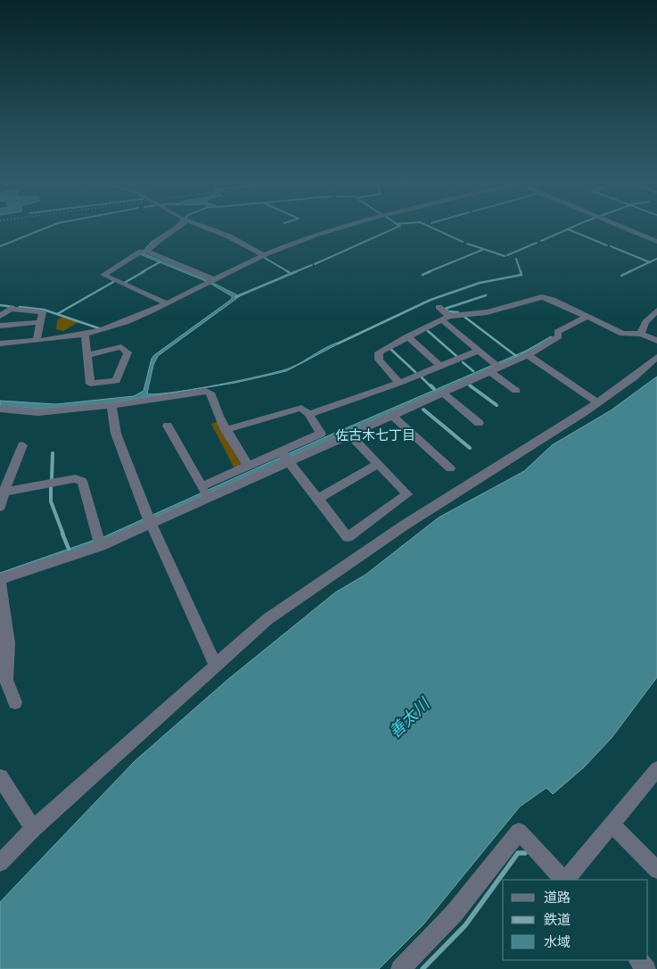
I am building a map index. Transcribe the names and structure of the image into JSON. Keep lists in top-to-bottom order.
{
  "districts": ["佐古木七丁目"],
  "water": ["善太川"],
  "legend": ["道路", "鉄道", "水域"]
}
